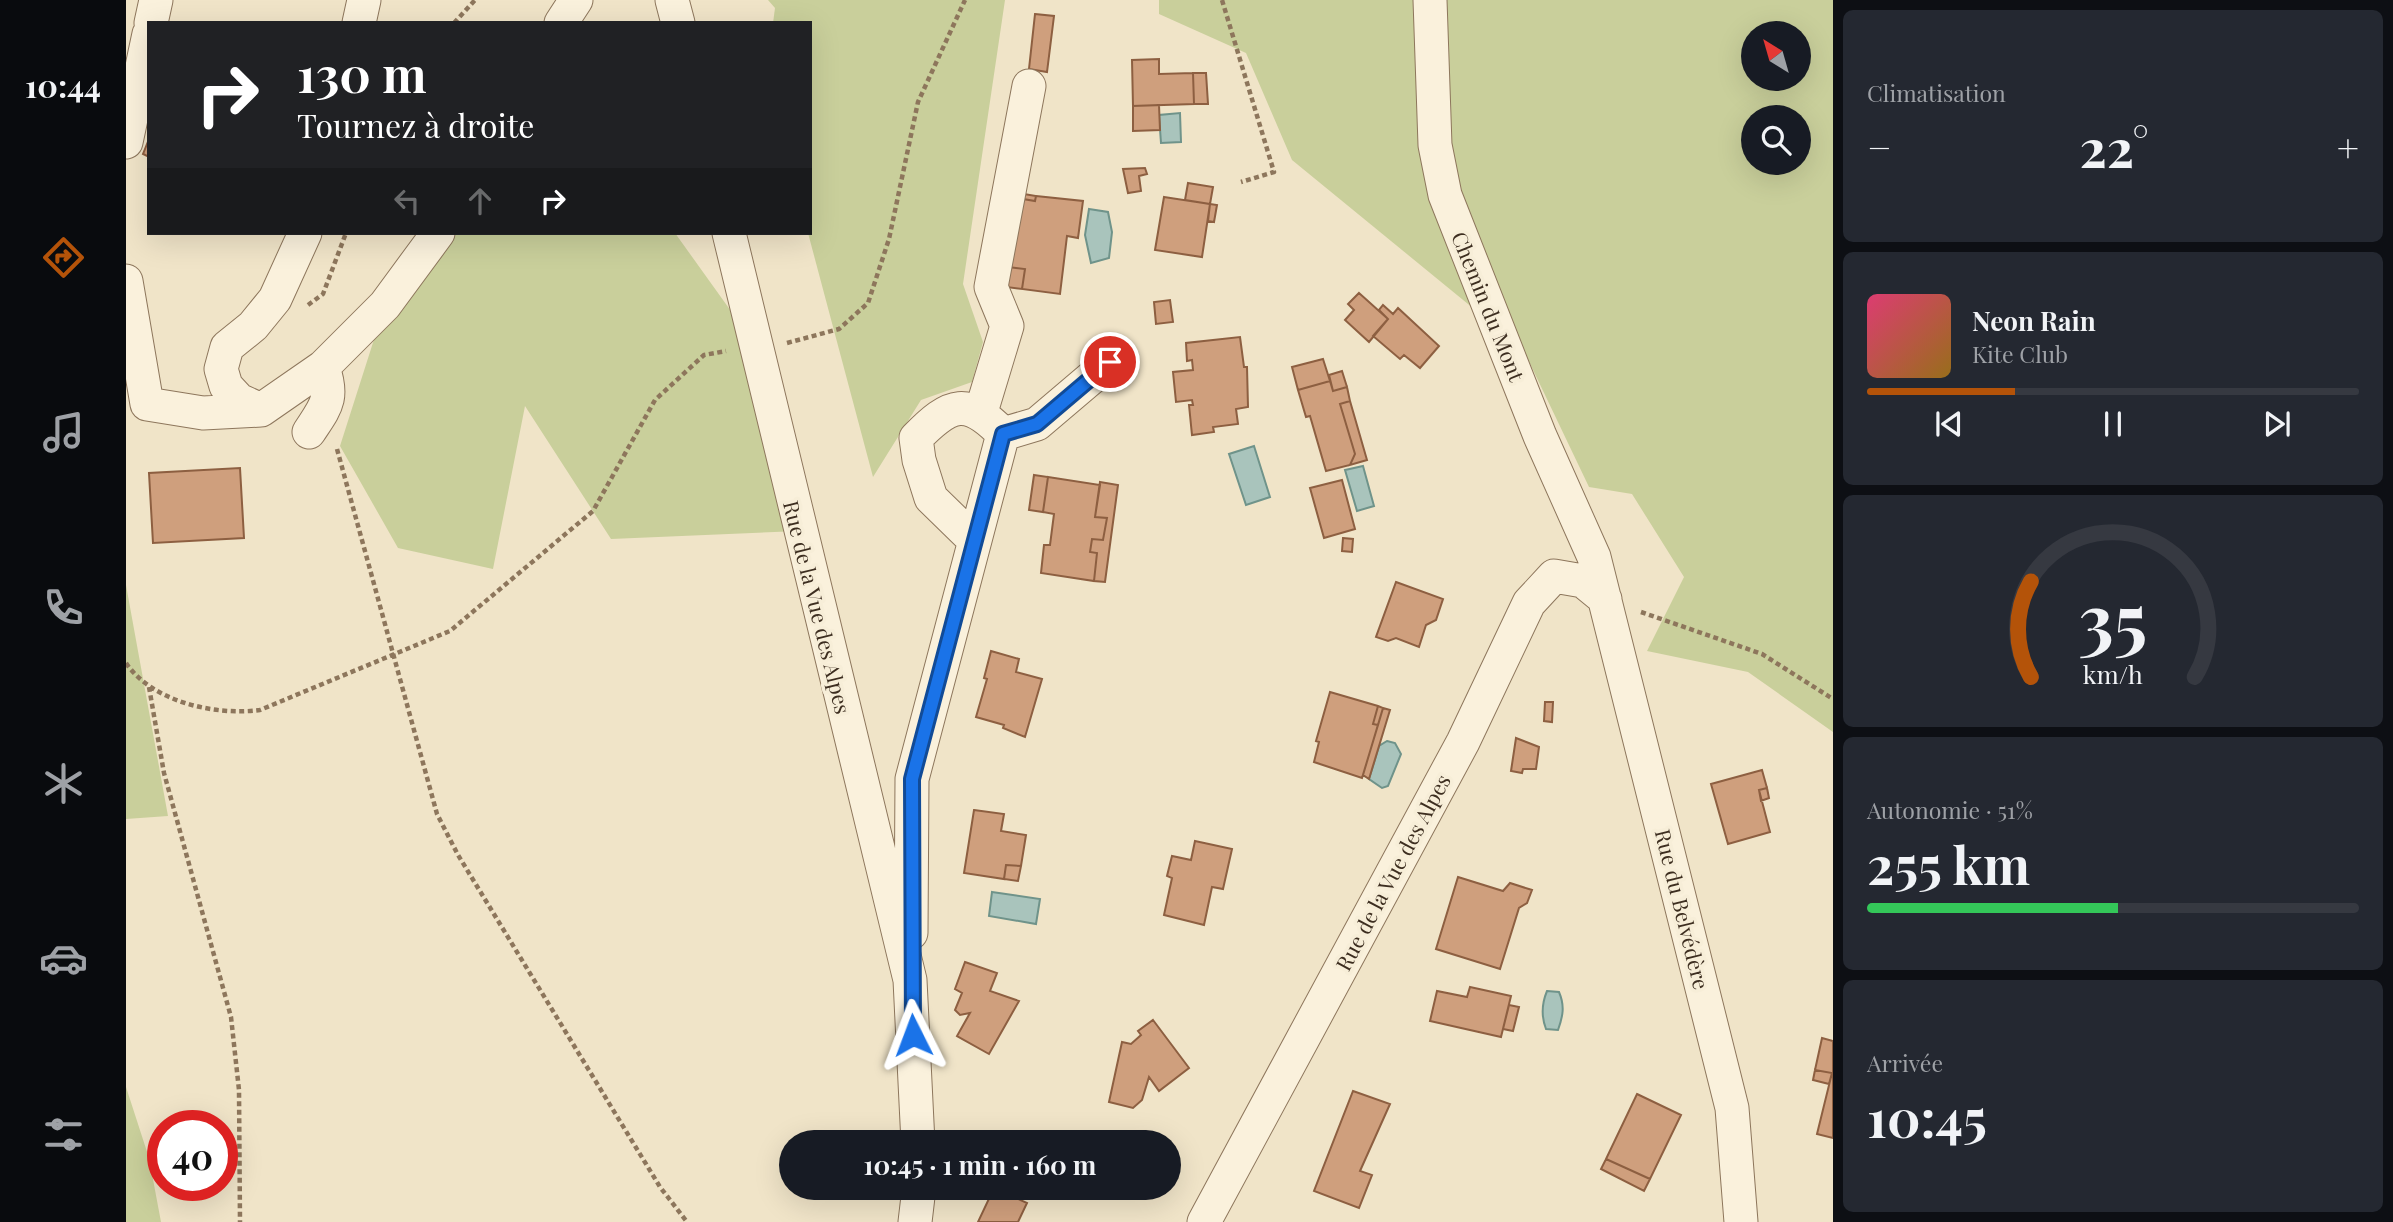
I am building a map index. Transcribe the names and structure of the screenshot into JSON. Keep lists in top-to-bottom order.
{
  "streets": {
    "street": ["Chemin du Mont", "Rue de la Vue des Alpes", "Rue du Belvédère"]
  },
  "crossings": [
    ["Chemin du Mont", "Rue de la Vue des Alpes"],
    ["Chemin du Mont", "Rue du Belvédère"],
    ["Rue de la Vue des Alpes", "Rue du Belvédère"]
  ],
  "north": "top left",
  "page": {
    "tabs": "10:44",
    "tile": [
      "Climatisation",
      ["Autonomie · 51%", "255 km"],
      ["Arrivée", "10:45"]
    ],
    "turn": ["130 m", "Tournez à droite"],
    "heat": ["−", "22°", "+"],
    "song": ["Neon Rain", "Kite Club"],
    "limit": "40",
    "trip": "10:45 · 1 min · 160 m",
    "gauge": ["35", "km/h"]
  }
}
